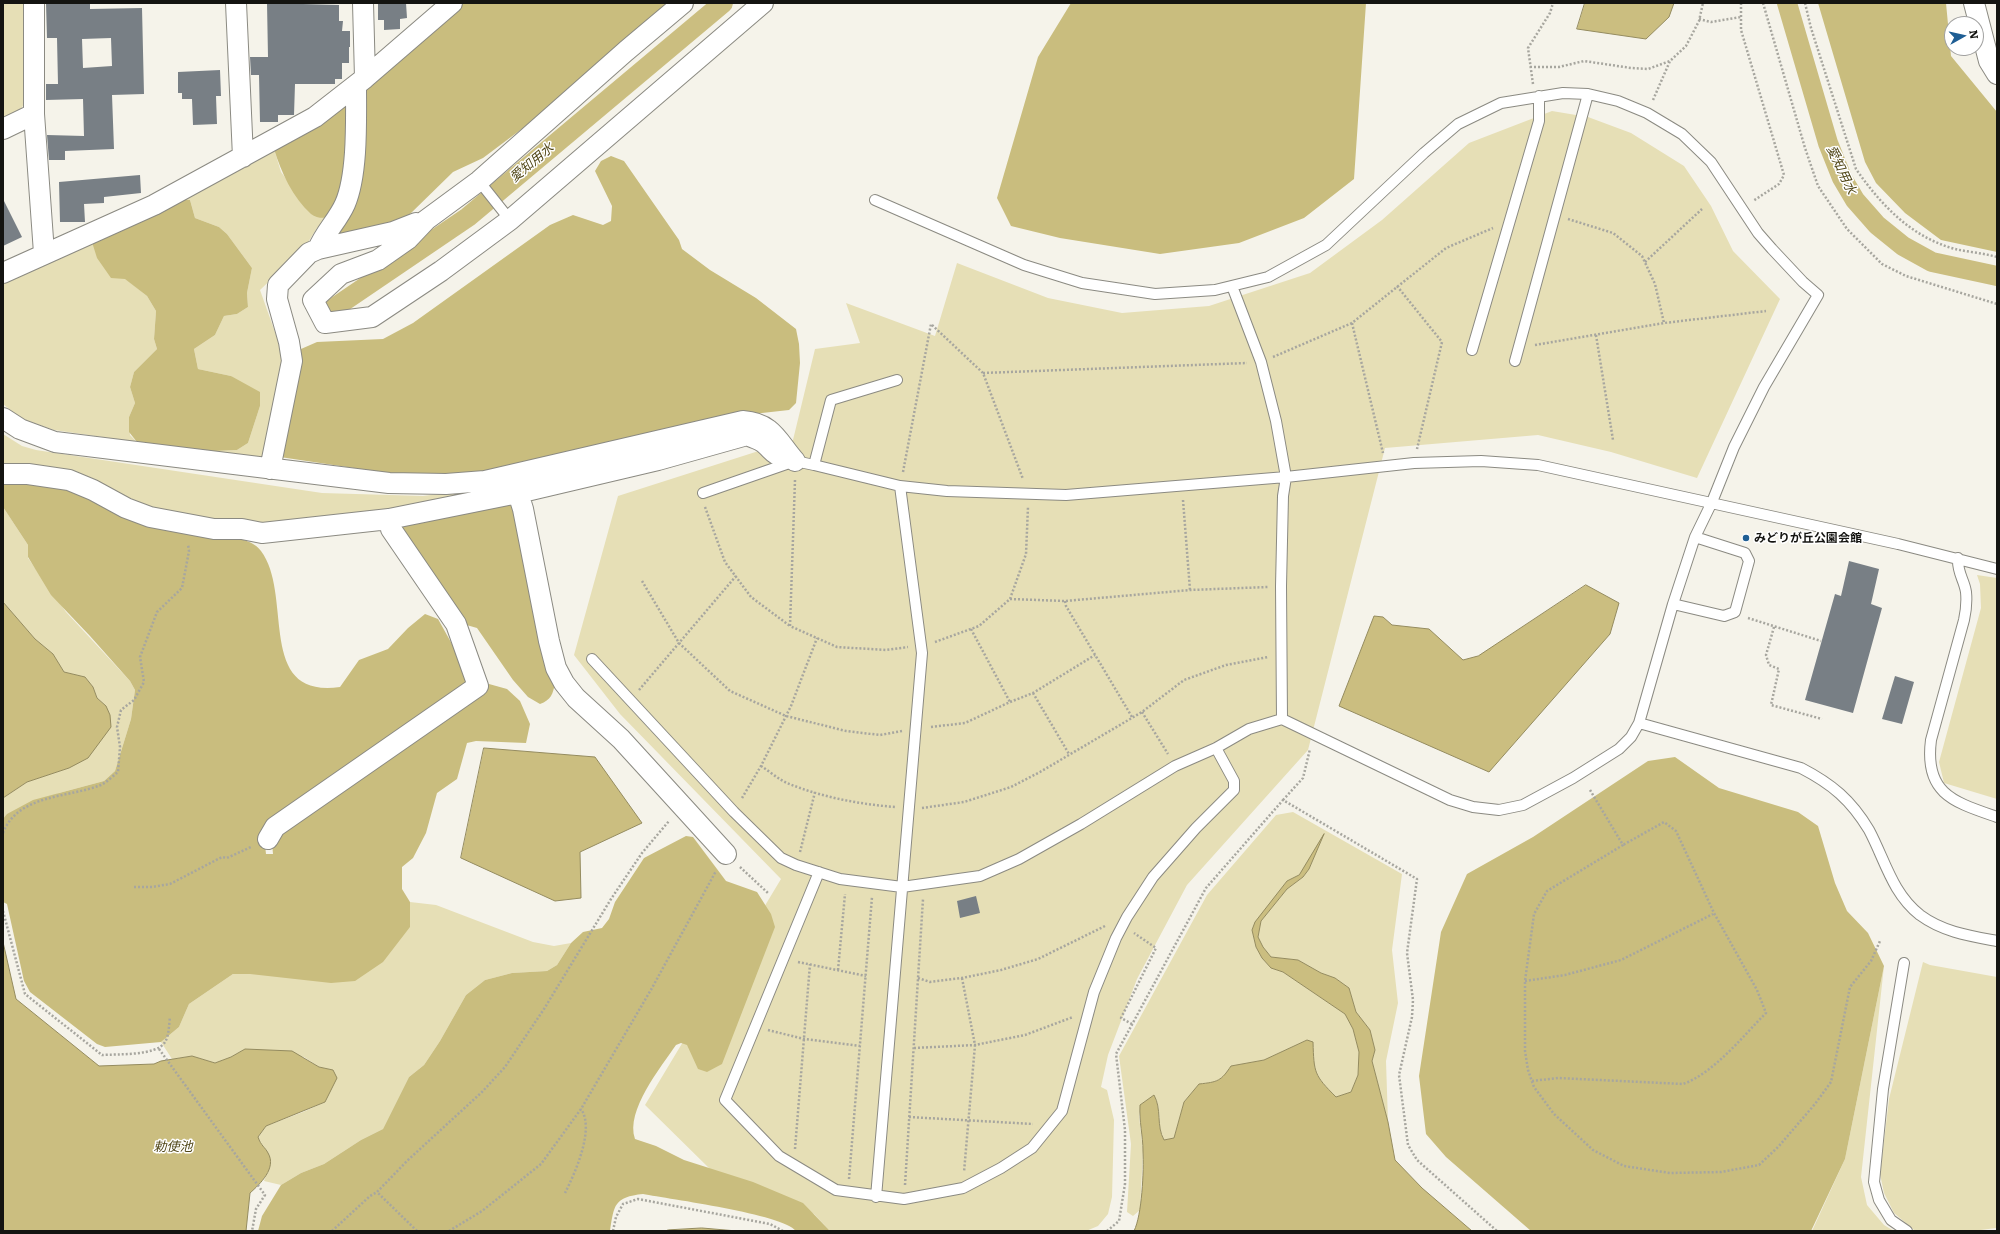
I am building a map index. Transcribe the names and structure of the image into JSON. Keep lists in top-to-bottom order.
{
  "water": ["愛知用水", "勅使池"],
  "places": ["みどりが丘公園会館"],
  "north": "right"
}
